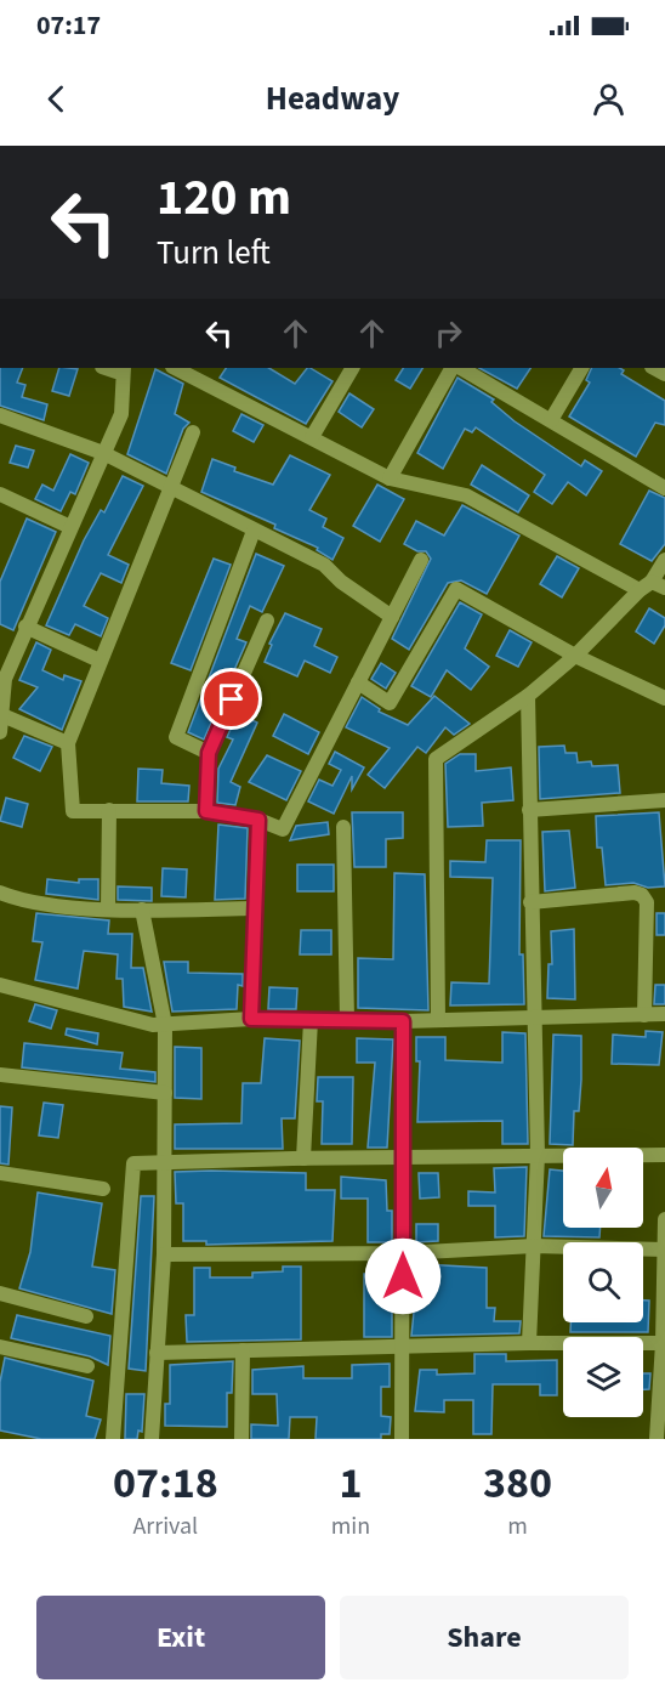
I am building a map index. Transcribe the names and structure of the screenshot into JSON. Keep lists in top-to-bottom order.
{
  "north": "top",
  "page": {
    "status": "07:17",
    "header": "Headway",
    "turn": ["120 m", "Turn left"],
    "eta": [
      "07:18",
      "Arrival",
      "1",
      "min",
      "380",
      "m"
    ],
    "buttons": ["Exit", "Share"]
  }
}
